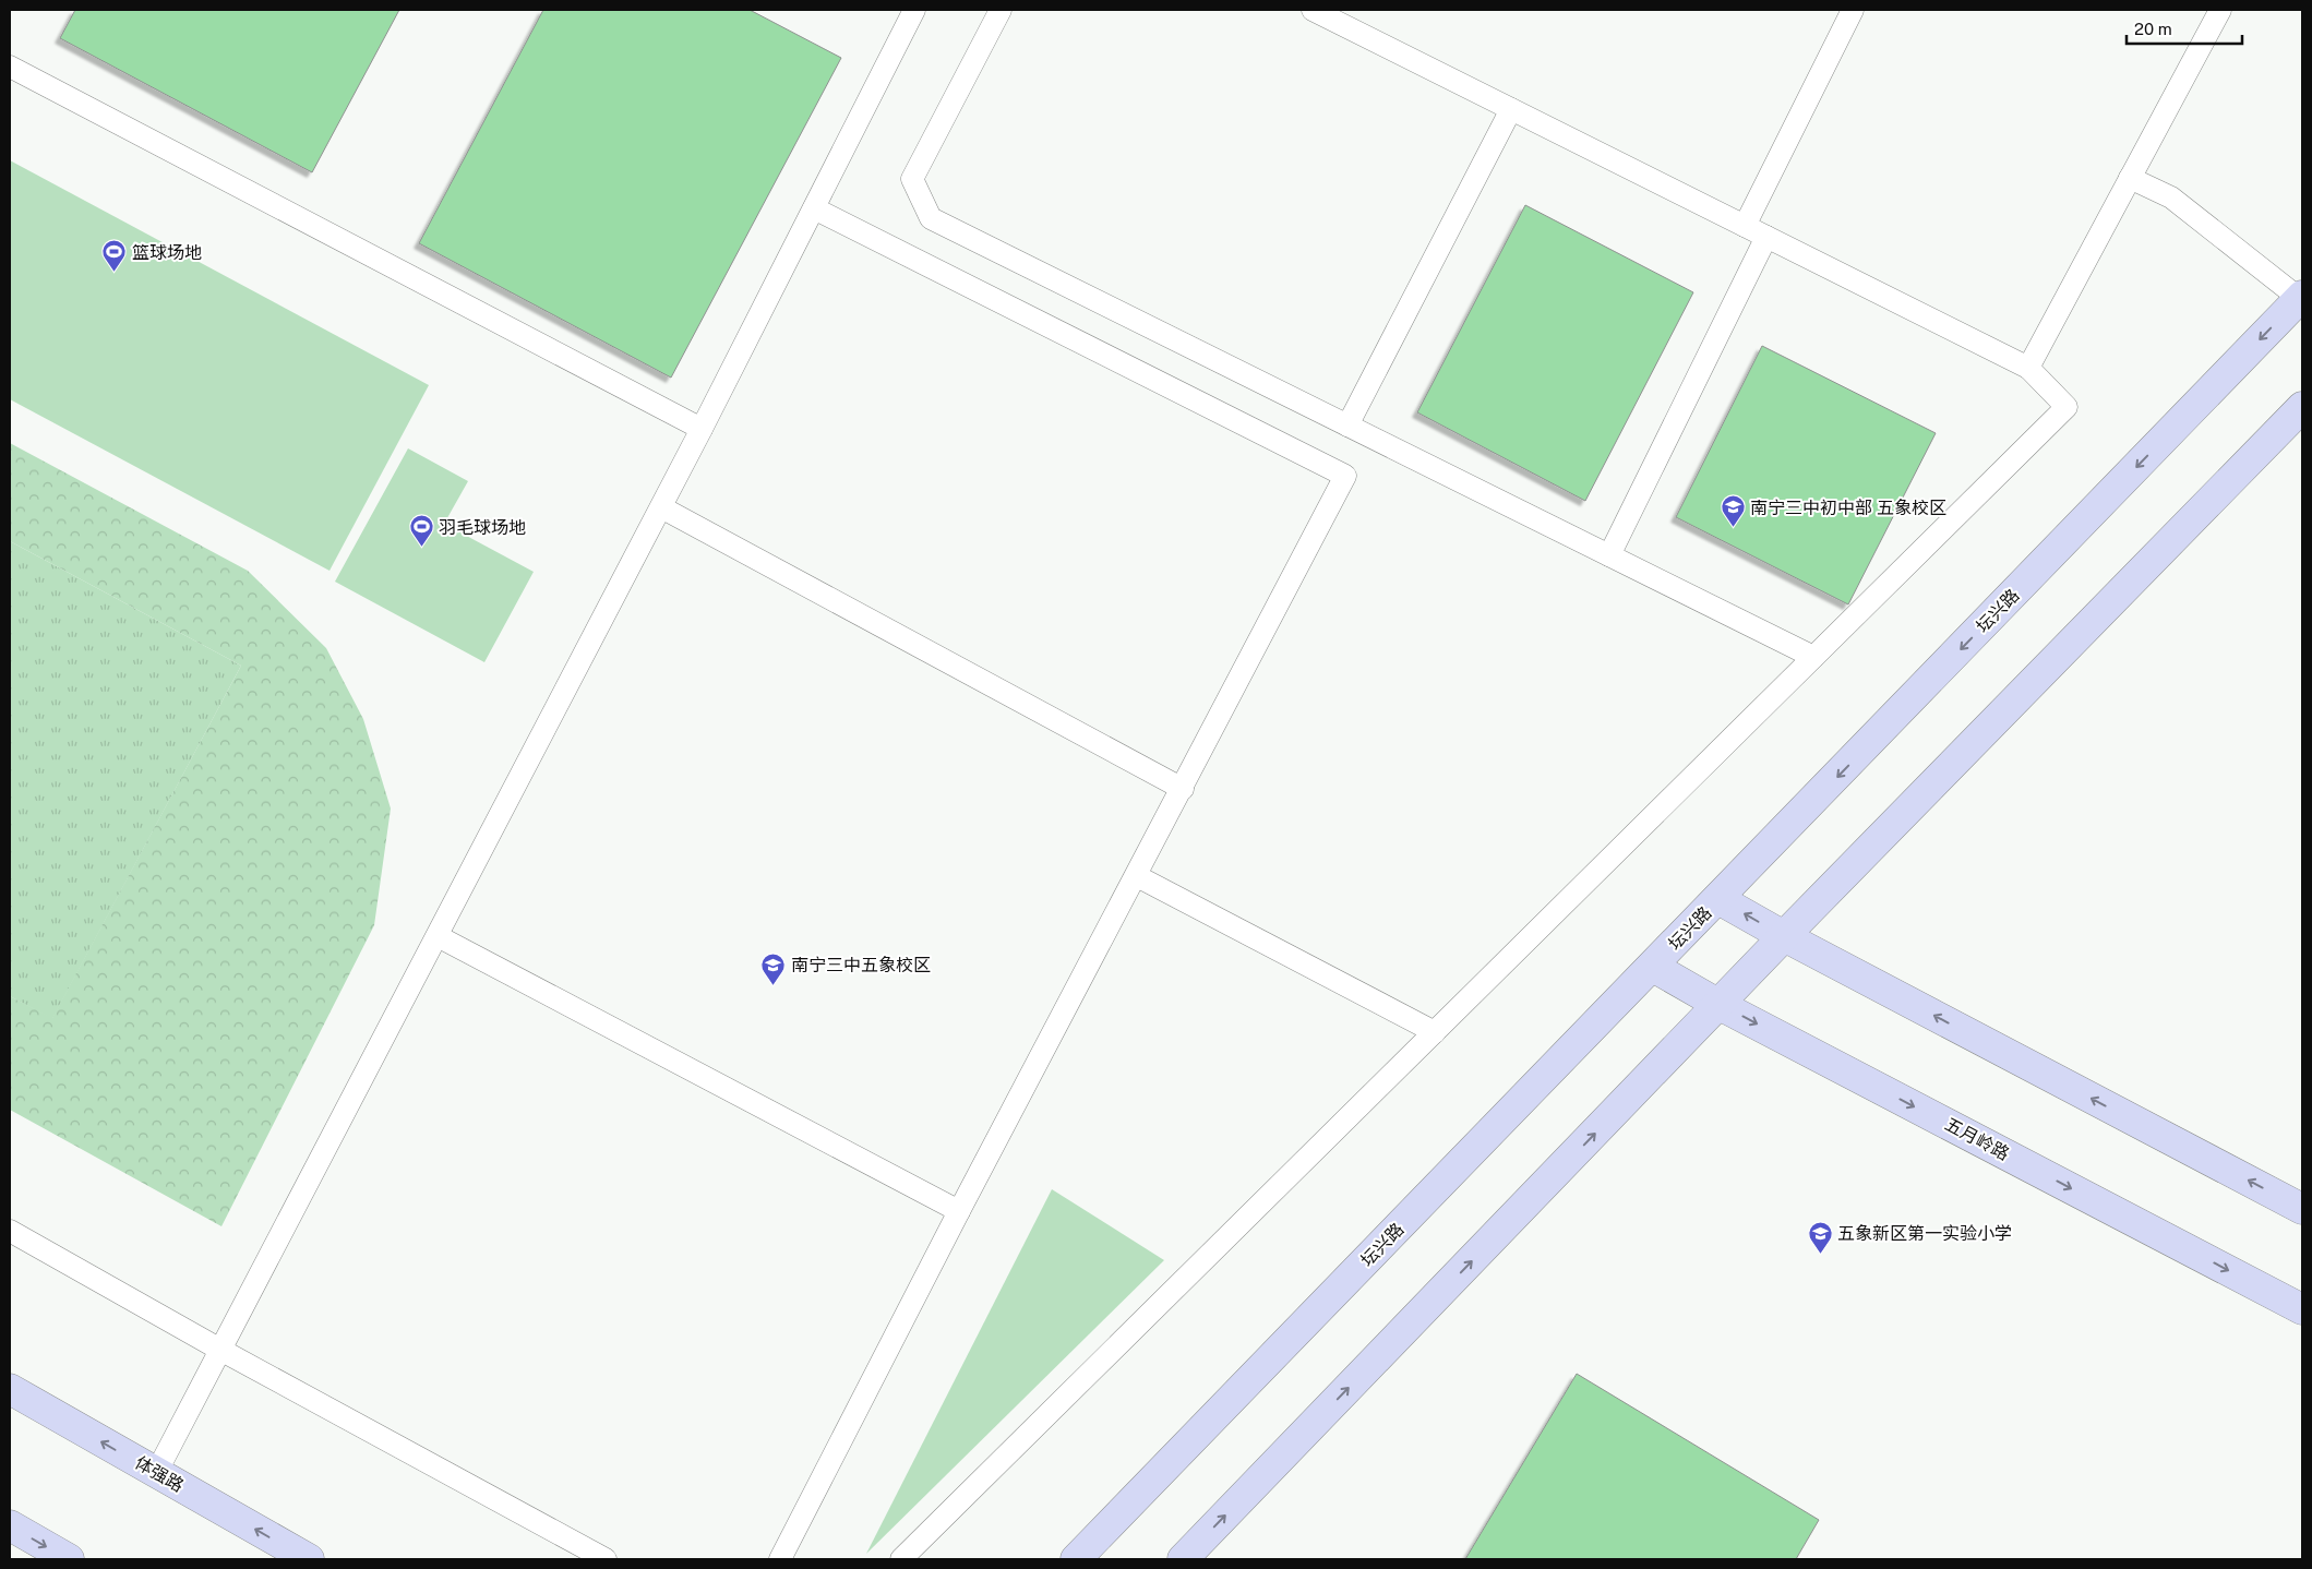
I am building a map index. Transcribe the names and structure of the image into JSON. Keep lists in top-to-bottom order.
{
  "streets": {
    "street": ["坛兴路", "五月岭路", "体强路"]
  },
  "crossings": [
    ["坛兴路", "五月岭路"]
  ],
  "one_way": ["体强路"],
  "places": {
    "sports": ["篮球场地", "羽毛球场地"],
    "school or university": ["南宁三中初中部 五象校区", "南宁三中五象校区", "五象新区第一实验小学"]
  },
  "scale_bar": "20 m"
}
